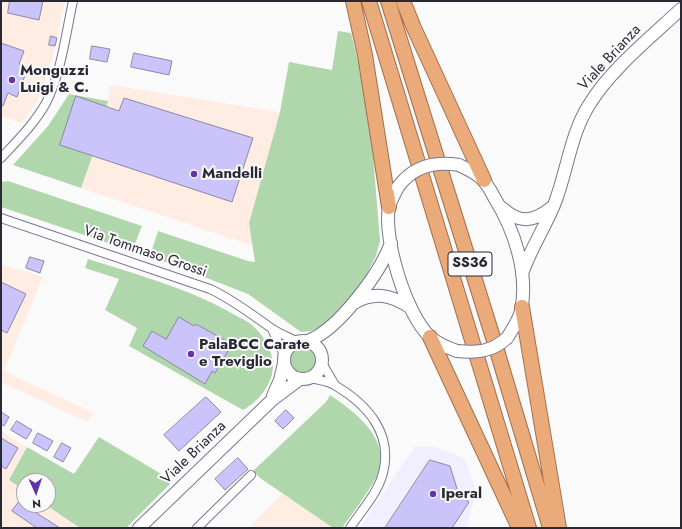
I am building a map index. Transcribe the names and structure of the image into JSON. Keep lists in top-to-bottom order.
{
  "streets": {
    "highway": ["SS36"],
    "main road": ["Viale Brianza"],
    "street": ["Via Tommaso Grossi"]
  },
  "crossings": [
    ["Viale Brianza", "Via Tommaso Grossi"]
  ],
  "places": [
    "Monguzzi Luigi & C.",
    "Mandelli",
    "PalaBCC Carate e Treviglio",
    "Iperal"
  ],
  "north": "bottom"
}
